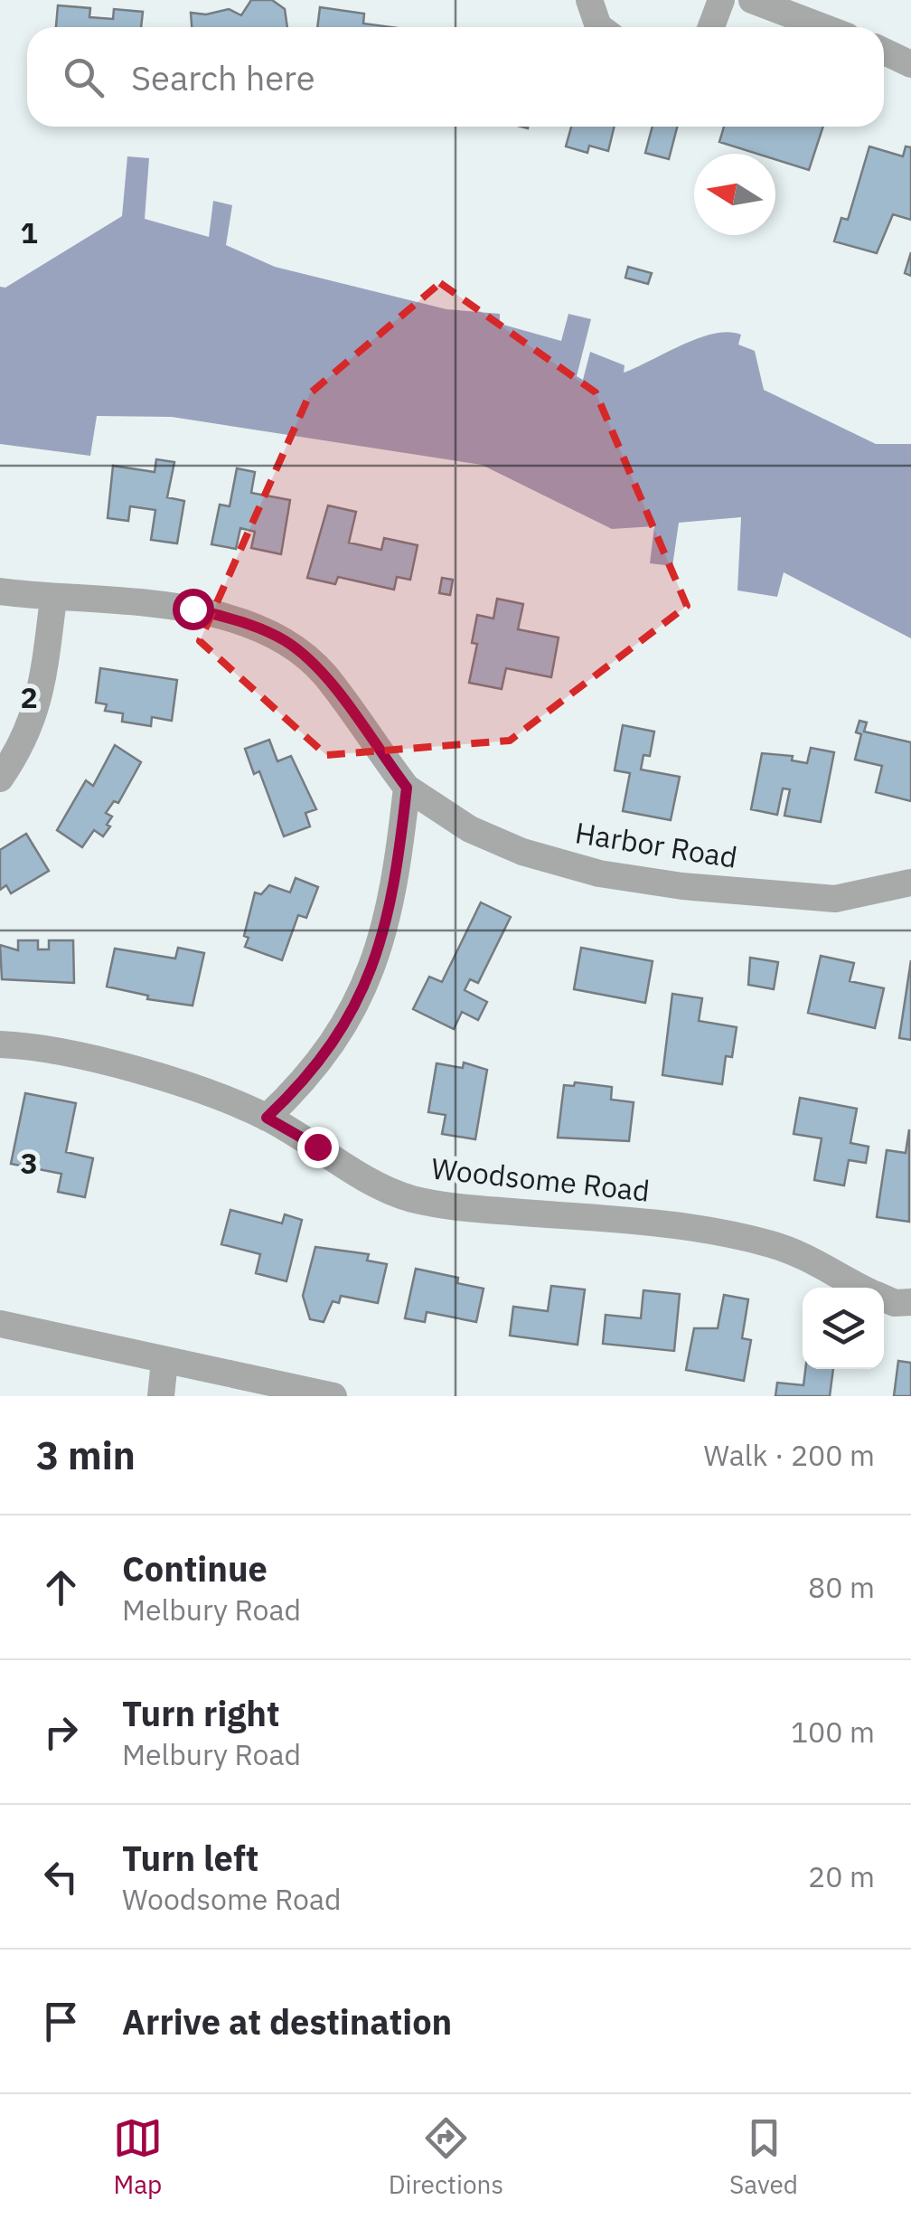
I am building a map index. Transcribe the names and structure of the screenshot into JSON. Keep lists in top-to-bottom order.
{
  "streets": {
    "street": ["Harbor Road", "Woodsome Road"]
  },
  "north": "left",
  "page": {
    "search": "Search here",
    "heading": ["3 min", "Walk · 200 m"],
    "list": [
      ["Continue", "Melbury Road", "80 m"],
      ["Turn right", "Melbury Road", "100 m"],
      ["Turn left", "Woodsome Road", "20 m"],
      "Arrive at destination"
    ],
    "nav": ["Map", "Directions", "Saved"]
  },
  "grid": {
    "rows": ["1", "2", "3"]
  }
}
